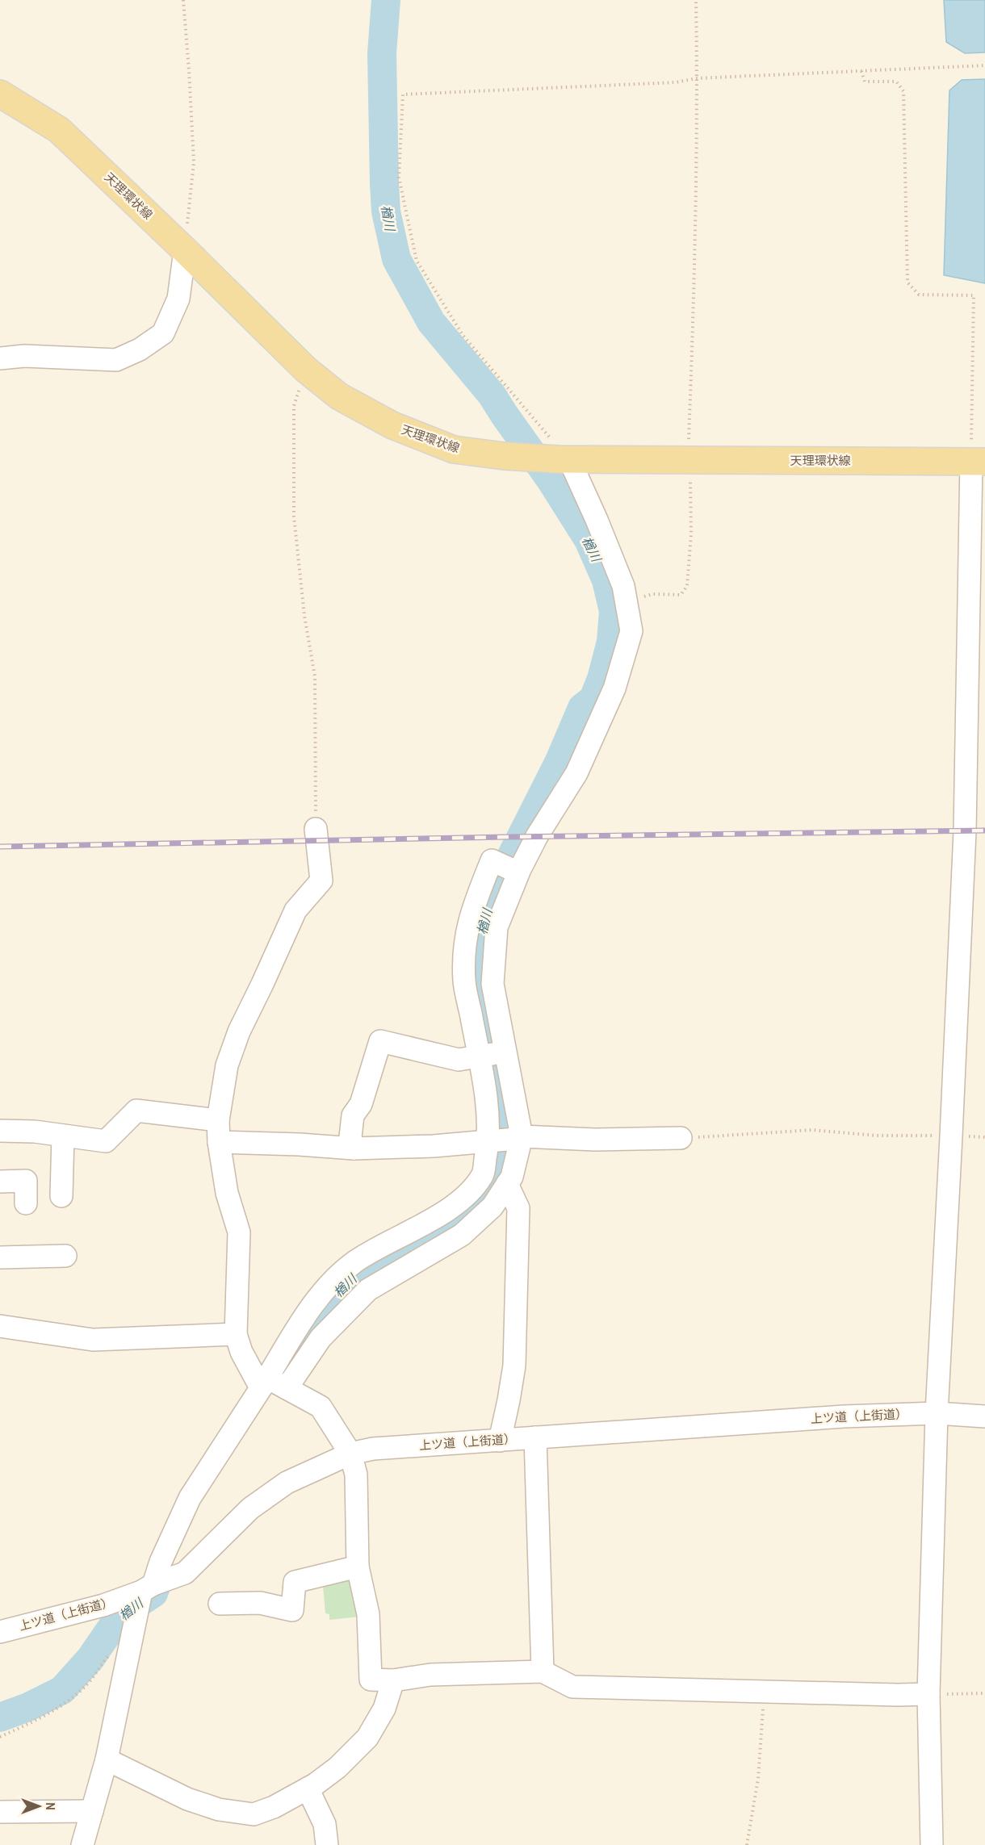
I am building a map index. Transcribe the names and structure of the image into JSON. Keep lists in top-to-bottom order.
{
  "streets": {
    "main road": ["天理環状線"],
    "street": ["上ツ道（上街道）"]
  },
  "water": ["楢川"],
  "north": "right"
}
